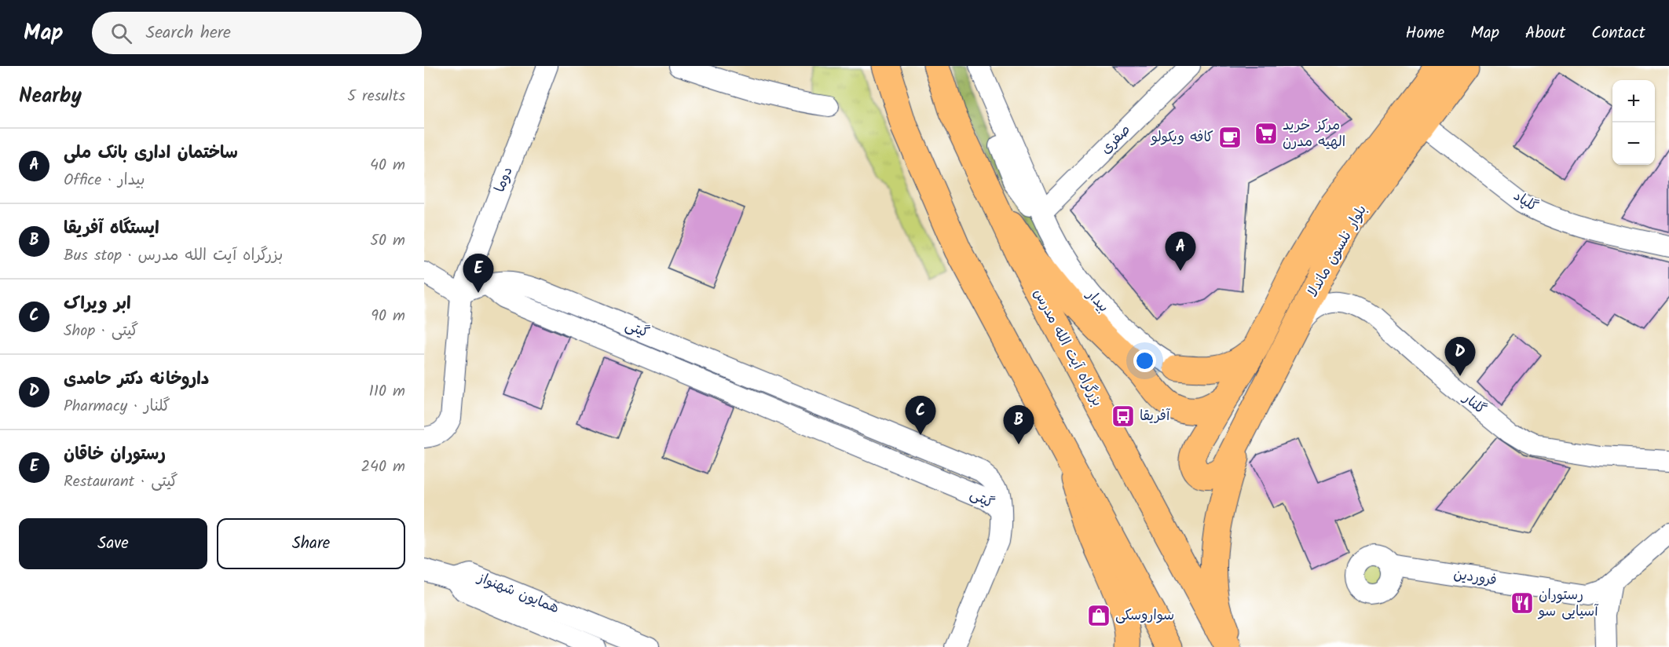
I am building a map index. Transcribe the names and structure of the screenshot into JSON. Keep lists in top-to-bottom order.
{
  "streets": {
    "main road": ["بلوار نلسون ماندلا", "بزرگراه آیت الله مدرس"],
    "street": [
      "صفری",
      "دوما",
      "گلپاد",
      "بیدار",
      "گیتی",
      "گلنار",
      "فروردین",
      "همایون شهنواز"
    ]
  },
  "crossings": [
    ["صفری", "بیدار"],
    ["دوما", "گیتی"],
    ["گلپاد", "بلوار نلسون ماندلا"],
    ["بلوار نلسون ماندلا", "گلنار"]
  ],
  "places": {
    "supermarket": ["مرکز خرید الهیه مدرن"],
    "cafe": ["کافه ویکولو"],
    "bus stop": ["آفریقا"],
    "restaurant": ["رستوران آسیایی سو"],
    "shop": ["سواروسکی"]
  },
  "page": {
    "header": "Map",
    "search": "Search here",
    "nav": [
      "Home",
      "Map",
      "About",
      "Contact"
    ],
    "heading": ["Nearby", "5 results"],
    "map_buttons": ["+", "−"],
    "list": [
      {
        "mark": "A",
        "name": "ساختمان اداری بانک ملی",
        "note": "Office · بیدار",
        "value": "40 m"
      },
      {
        "mark": "B",
        "name": "ایستگاه آفریقا",
        "note": "Bus stop · بزرگراه آیت الله مدرس",
        "value": "50 m"
      },
      {
        "mark": "C",
        "name": "ابر ویراک",
        "note": "Shop · گیتی",
        "value": "90 m"
      },
      {
        "mark": "D",
        "name": "داروخانه دکتر حامدی",
        "note": "Pharmacy · گلنار",
        "value": "110 m"
      },
      {
        "mark": "E",
        "name": "رستوران خاقان",
        "note": "Restaurant · گیتی",
        "value": "240 m"
      }
    ],
    "pins": [
      "A",
      "E",
      "D",
      "C",
      "B"
    ],
    "buttons": ["Save", "Share"]
  }
}
